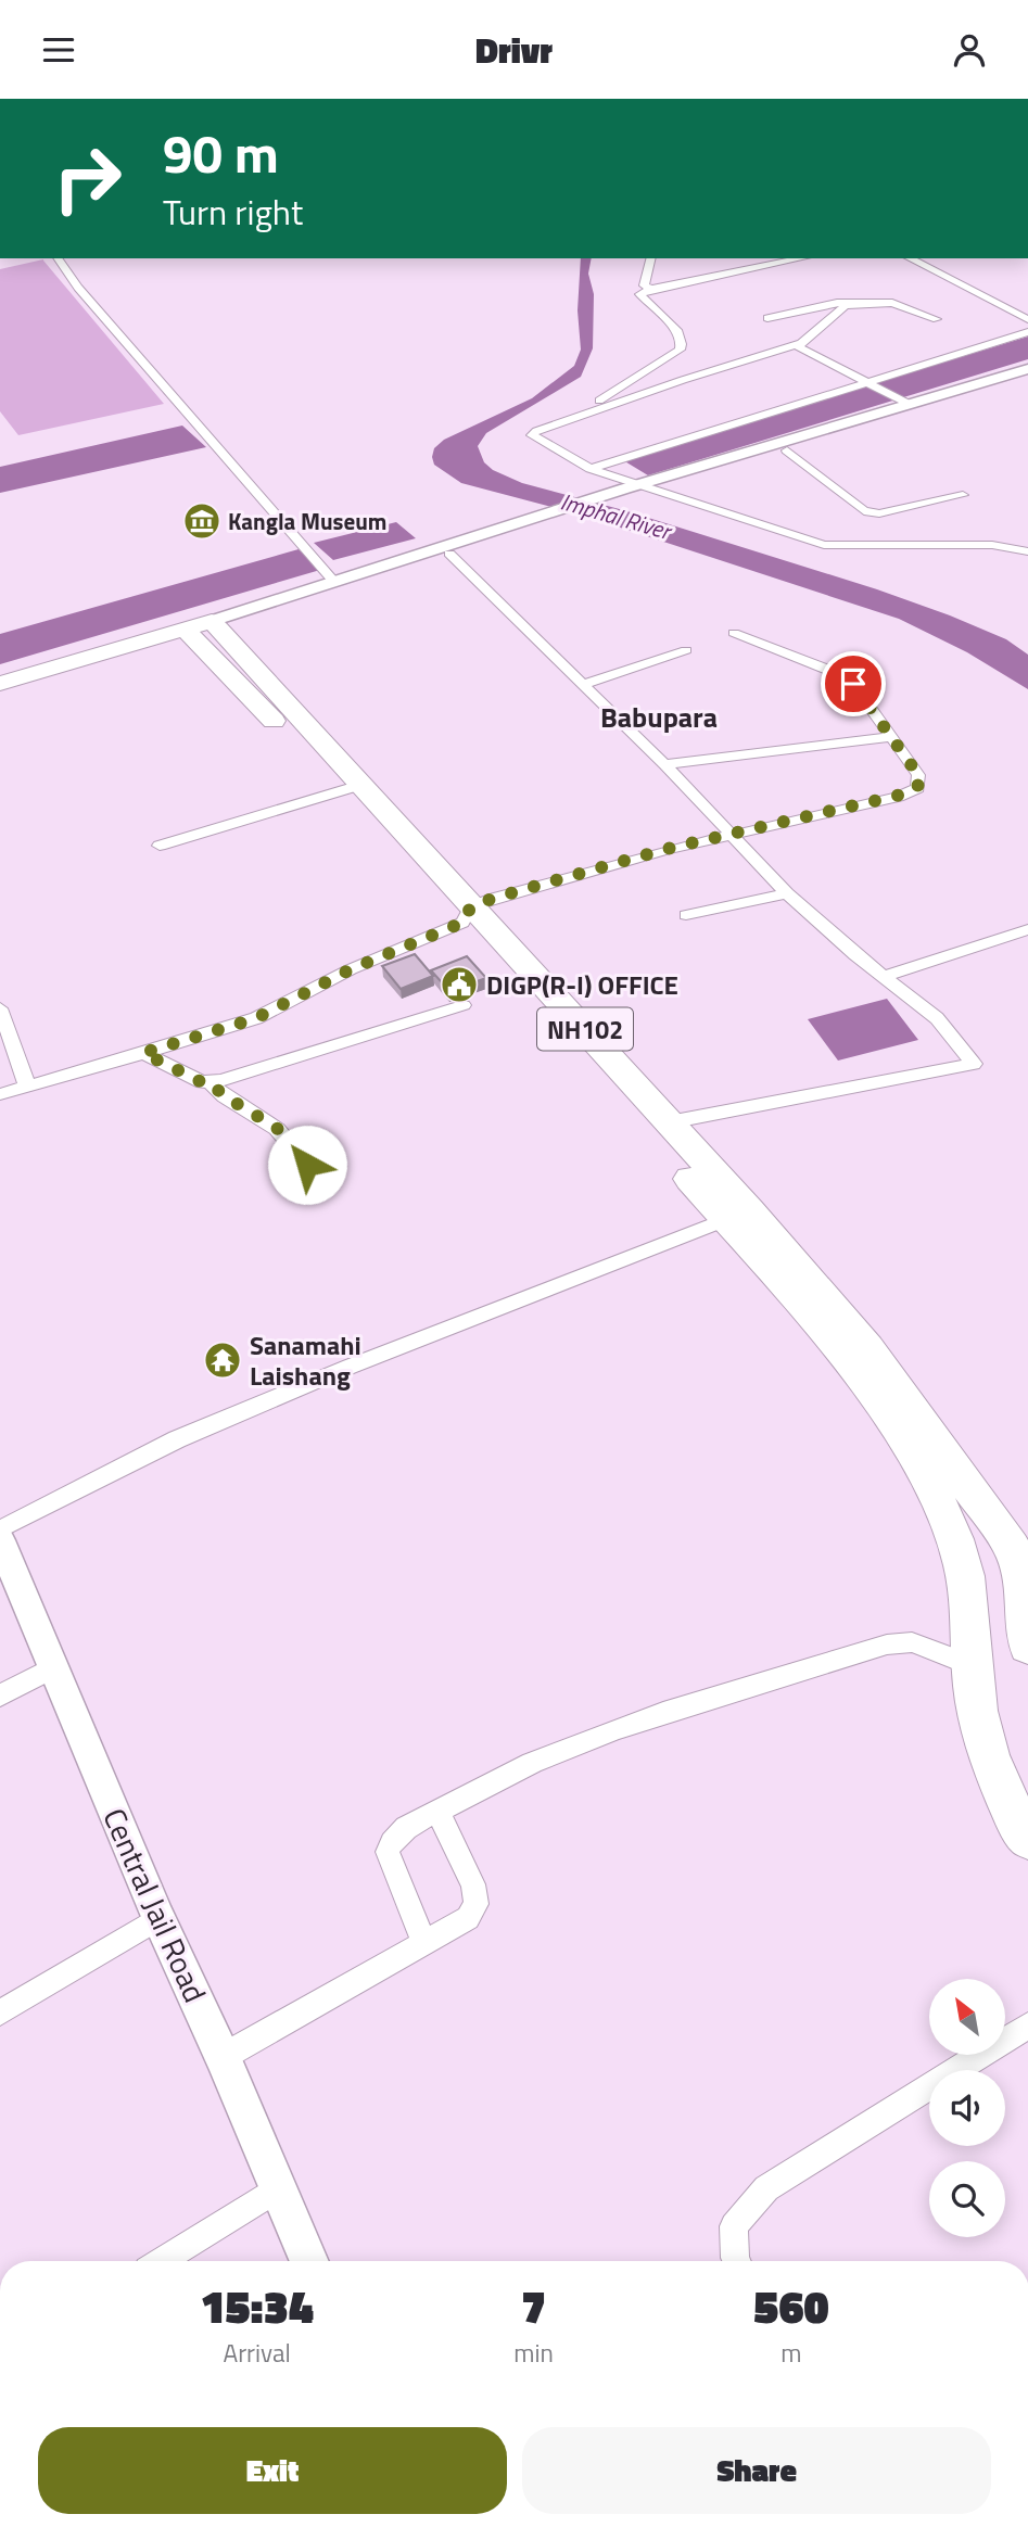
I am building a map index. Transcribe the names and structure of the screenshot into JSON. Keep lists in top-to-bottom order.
{
  "streets": {
    "highway": ["NH102"],
    "street": ["Central Jail Road"]
  },
  "districts": ["Babupara"],
  "water": ["Imphal River"],
  "places": {
    "museum": ["Kangla Museum"],
    "public building": ["DIGP(R-I) OFFICE"],
    "temple": ["Sanamahi Laishang"]
  },
  "north": "top left",
  "page": {
    "header": "Drivr",
    "turn": ["90 m", "Turn right"],
    "eta": [
      "15:34",
      "Arrival",
      "7",
      "min",
      "560",
      "m"
    ],
    "buttons": ["Exit", "Share"]
  }
}
